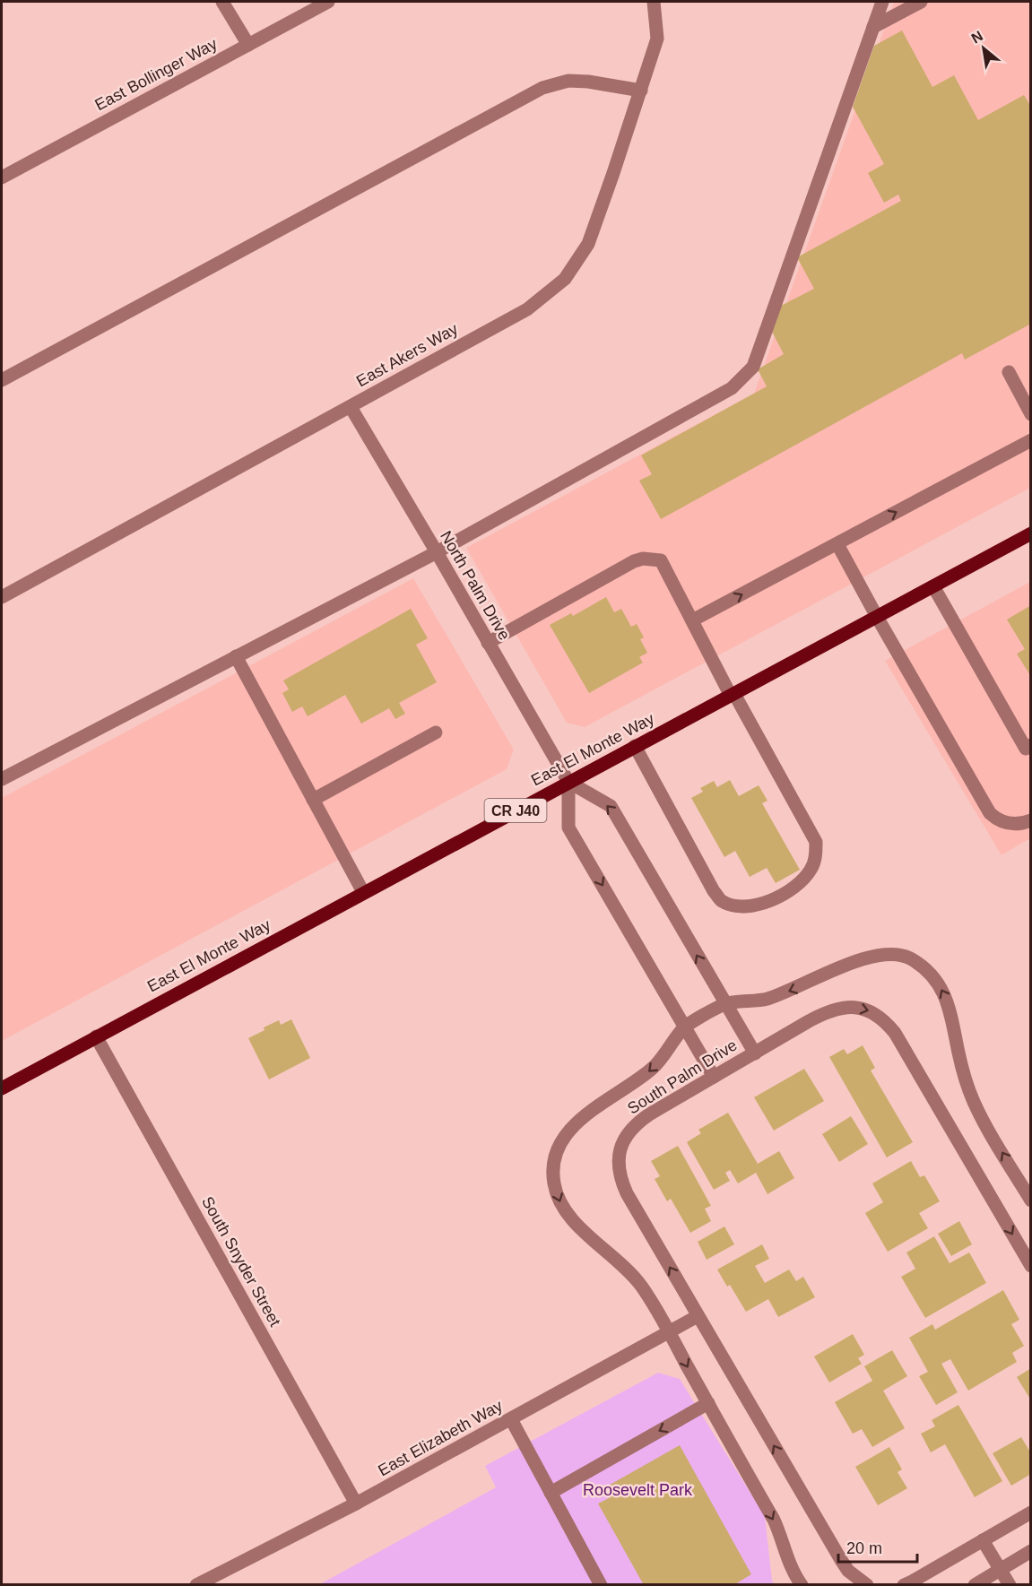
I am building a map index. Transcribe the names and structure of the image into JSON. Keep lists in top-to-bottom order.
{
  "streets": {
    "main road": ["East El Monte Way", "CR J40"],
    "street": [
      "East Bollinger Way",
      "East Akers Way",
      "North Palm Drive",
      "South Palm Drive",
      "South Snyder Street",
      "East Elizabeth Way"
    ]
  },
  "crossings": [
    ["East Akers Way", "North Palm Drive"],
    ["North Palm Drive", "East El Monte Way"],
    ["East El Monte Way", "South Snyder Street"],
    ["South Palm Drive", "East Elizabeth Way"],
    ["South Snyder Street", "East Elizabeth Way"]
  ],
  "parks": ["Roosevelt Park"],
  "scale_bar": "20 m",
  "north": "top left"
}
